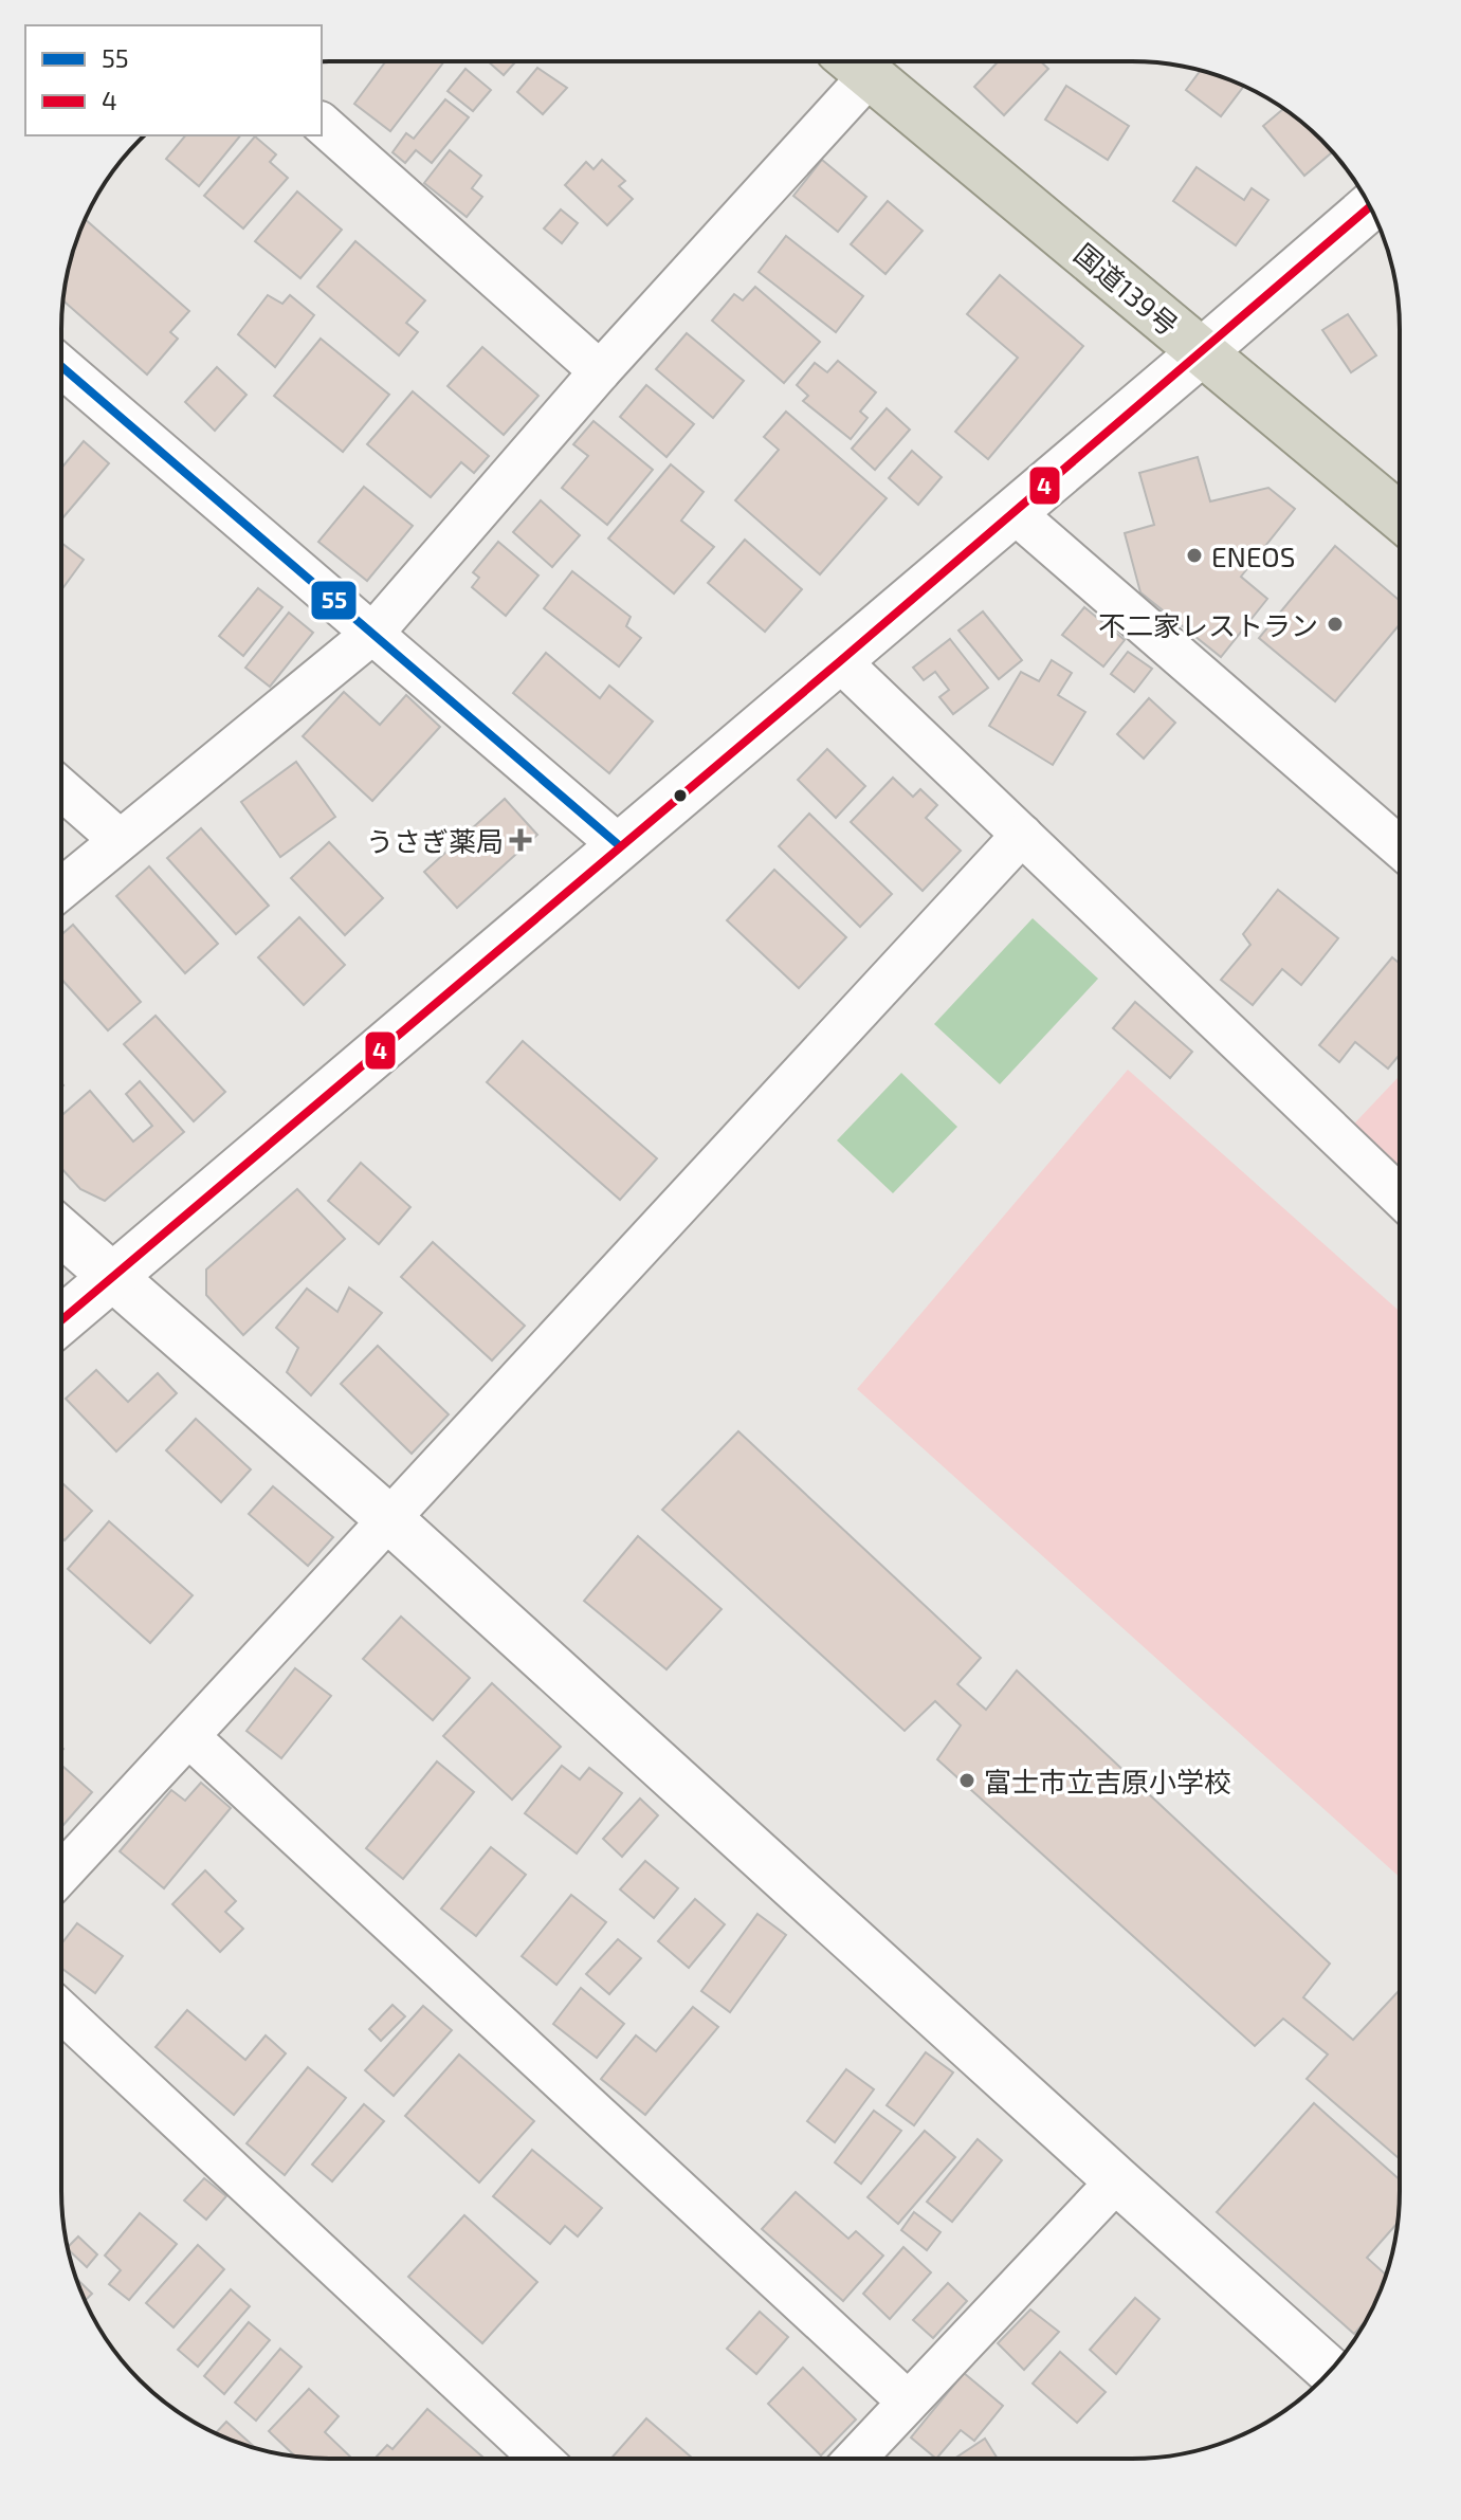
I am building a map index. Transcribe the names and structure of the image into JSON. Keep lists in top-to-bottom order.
{
  "streets": {
    "highway": ["国道139号"]
  },
  "places": {
    "other": ["ENEOS", "不二家レストラン", "富士市立吉原小学校"],
    "health": ["うさぎ薬局"]
  },
  "lines": ["transit line 4", "transit line 55"],
  "legend": ["55", "4"]
}
